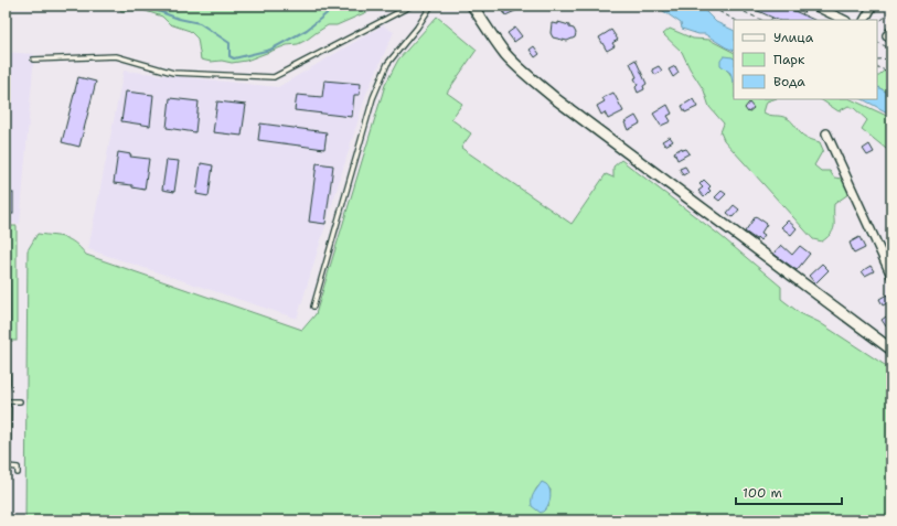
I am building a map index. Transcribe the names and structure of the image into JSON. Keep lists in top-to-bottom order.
{
  "legend": ["Улица", "Парк", "Вода"],
  "scale_bar": "100 m"
}
